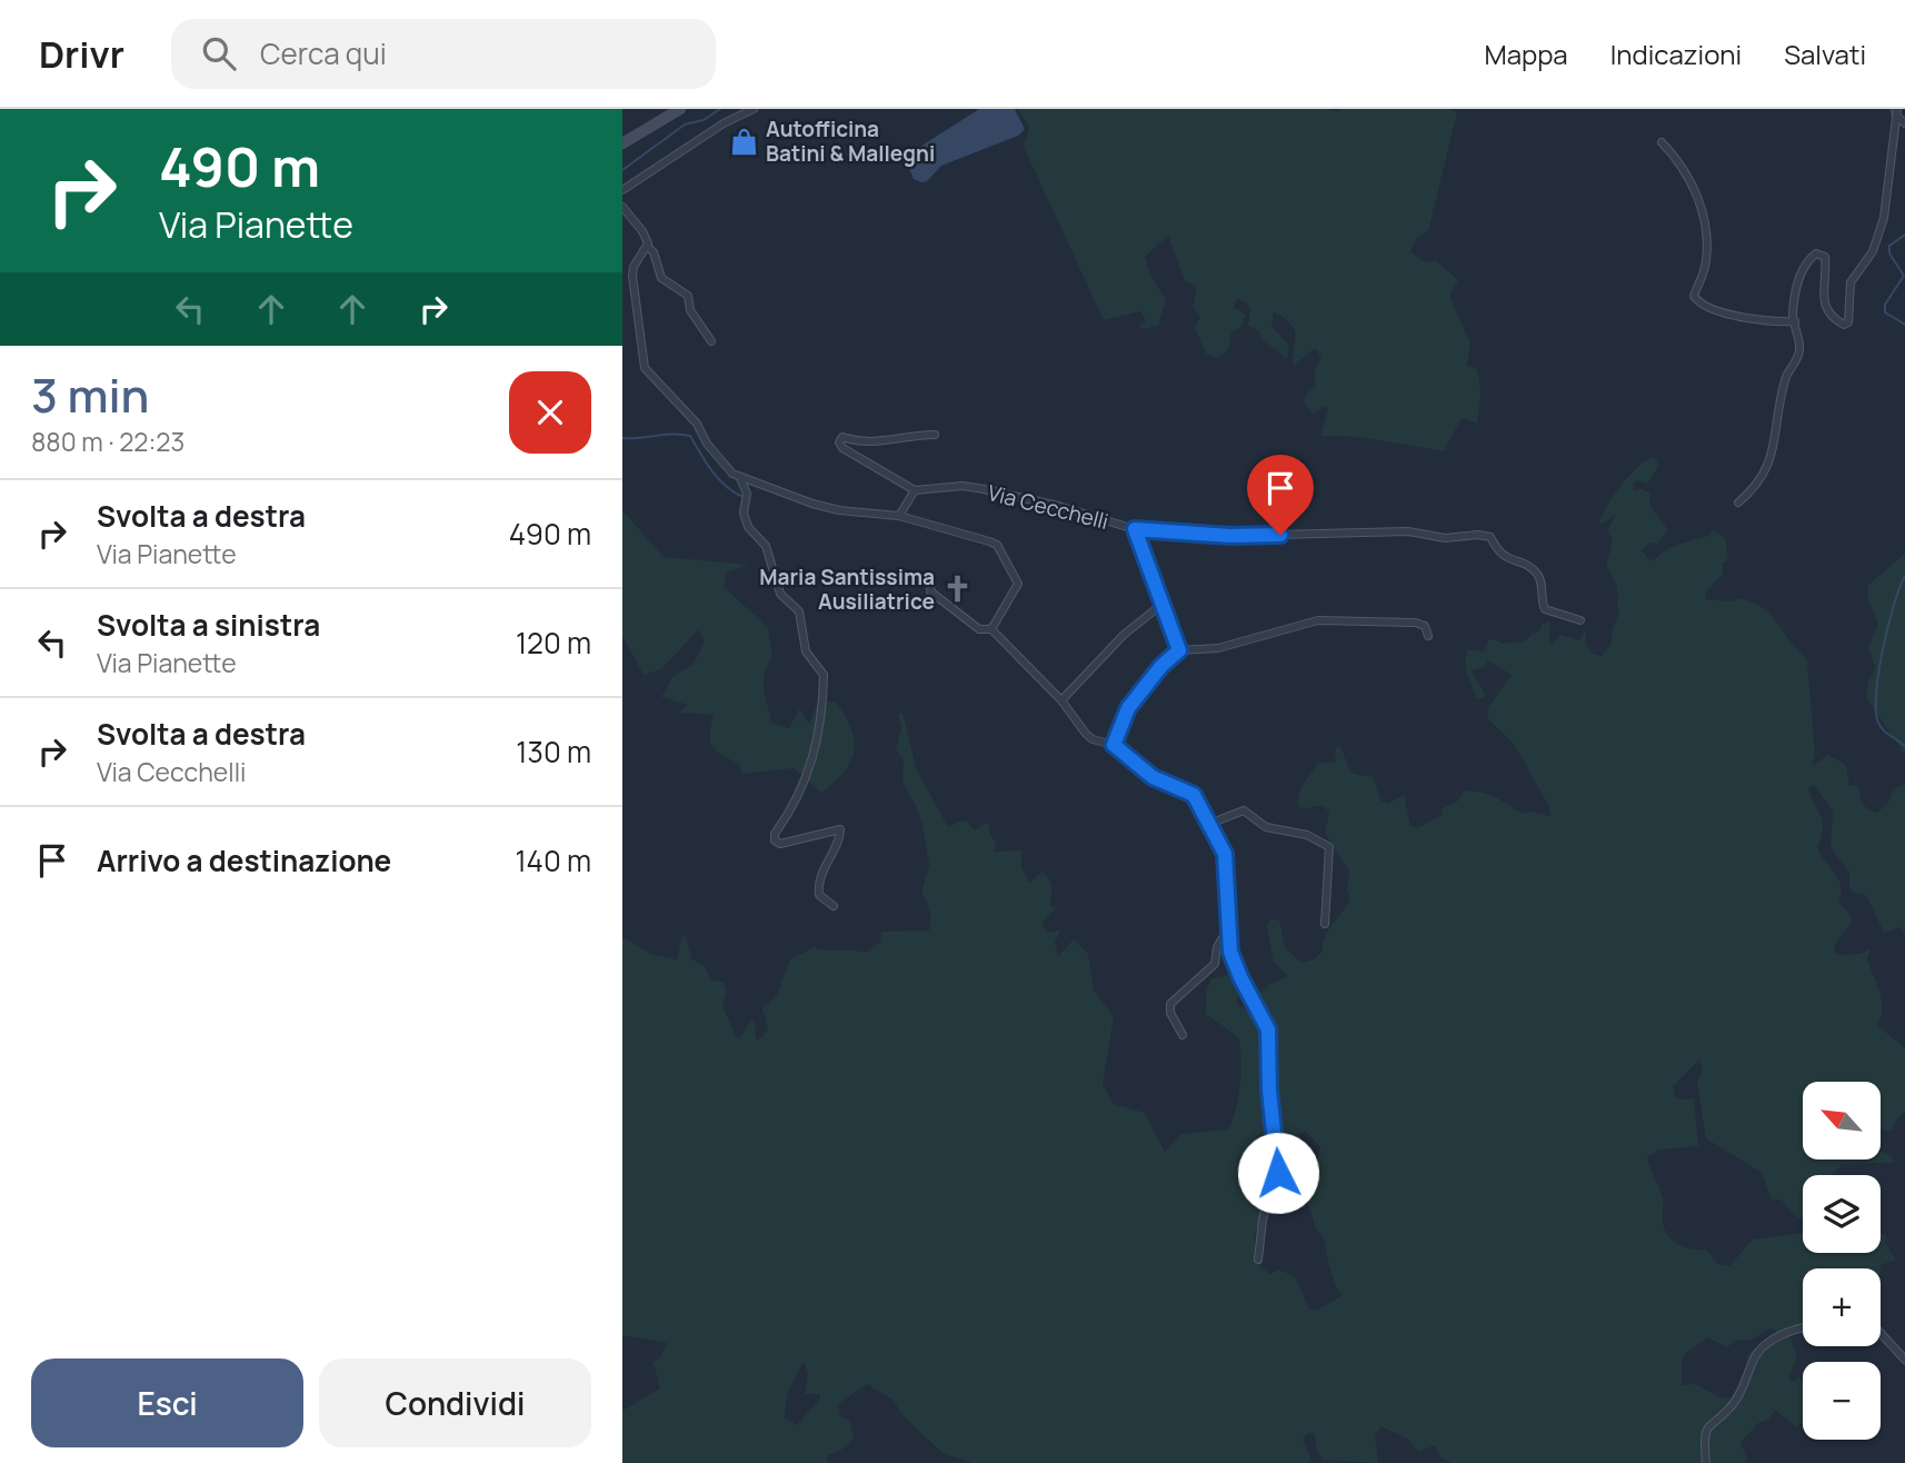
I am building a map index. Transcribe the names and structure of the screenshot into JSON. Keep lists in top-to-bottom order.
{
  "streets": {
    "street": ["Via Cecchelli"]
  },
  "places": {
    "shop": ["Autofficina Batini & Mallegni"],
    "church": ["Maria Santissima Ausiliatrice"]
  },
  "north": "top left",
  "page": {
    "header": "Drivr",
    "search": "Cerca qui",
    "nav": ["Mappa", "Indicazioni", "Salvati"],
    "turn": ["490 m", "Via Pianette"],
    "heading": ["3 min", "880 m · 22:23"],
    "list": [
      {
        "name": "Svolta a destra",
        "note": "Via Pianette",
        "value": "490 m"
      },
      {
        "name": "Svolta a sinistra",
        "note": "Via Pianette",
        "value": "120 m"
      },
      {
        "name": "Svolta a destra",
        "note": "Via Cecchelli",
        "value": "130 m"
      },
      {
        "name": "Arrivo a destinazione",
        "value": "140 m"
      }
    ],
    "map_buttons": ["+", "−"],
    "buttons": ["Esci", "Condividi"]
  }
}
